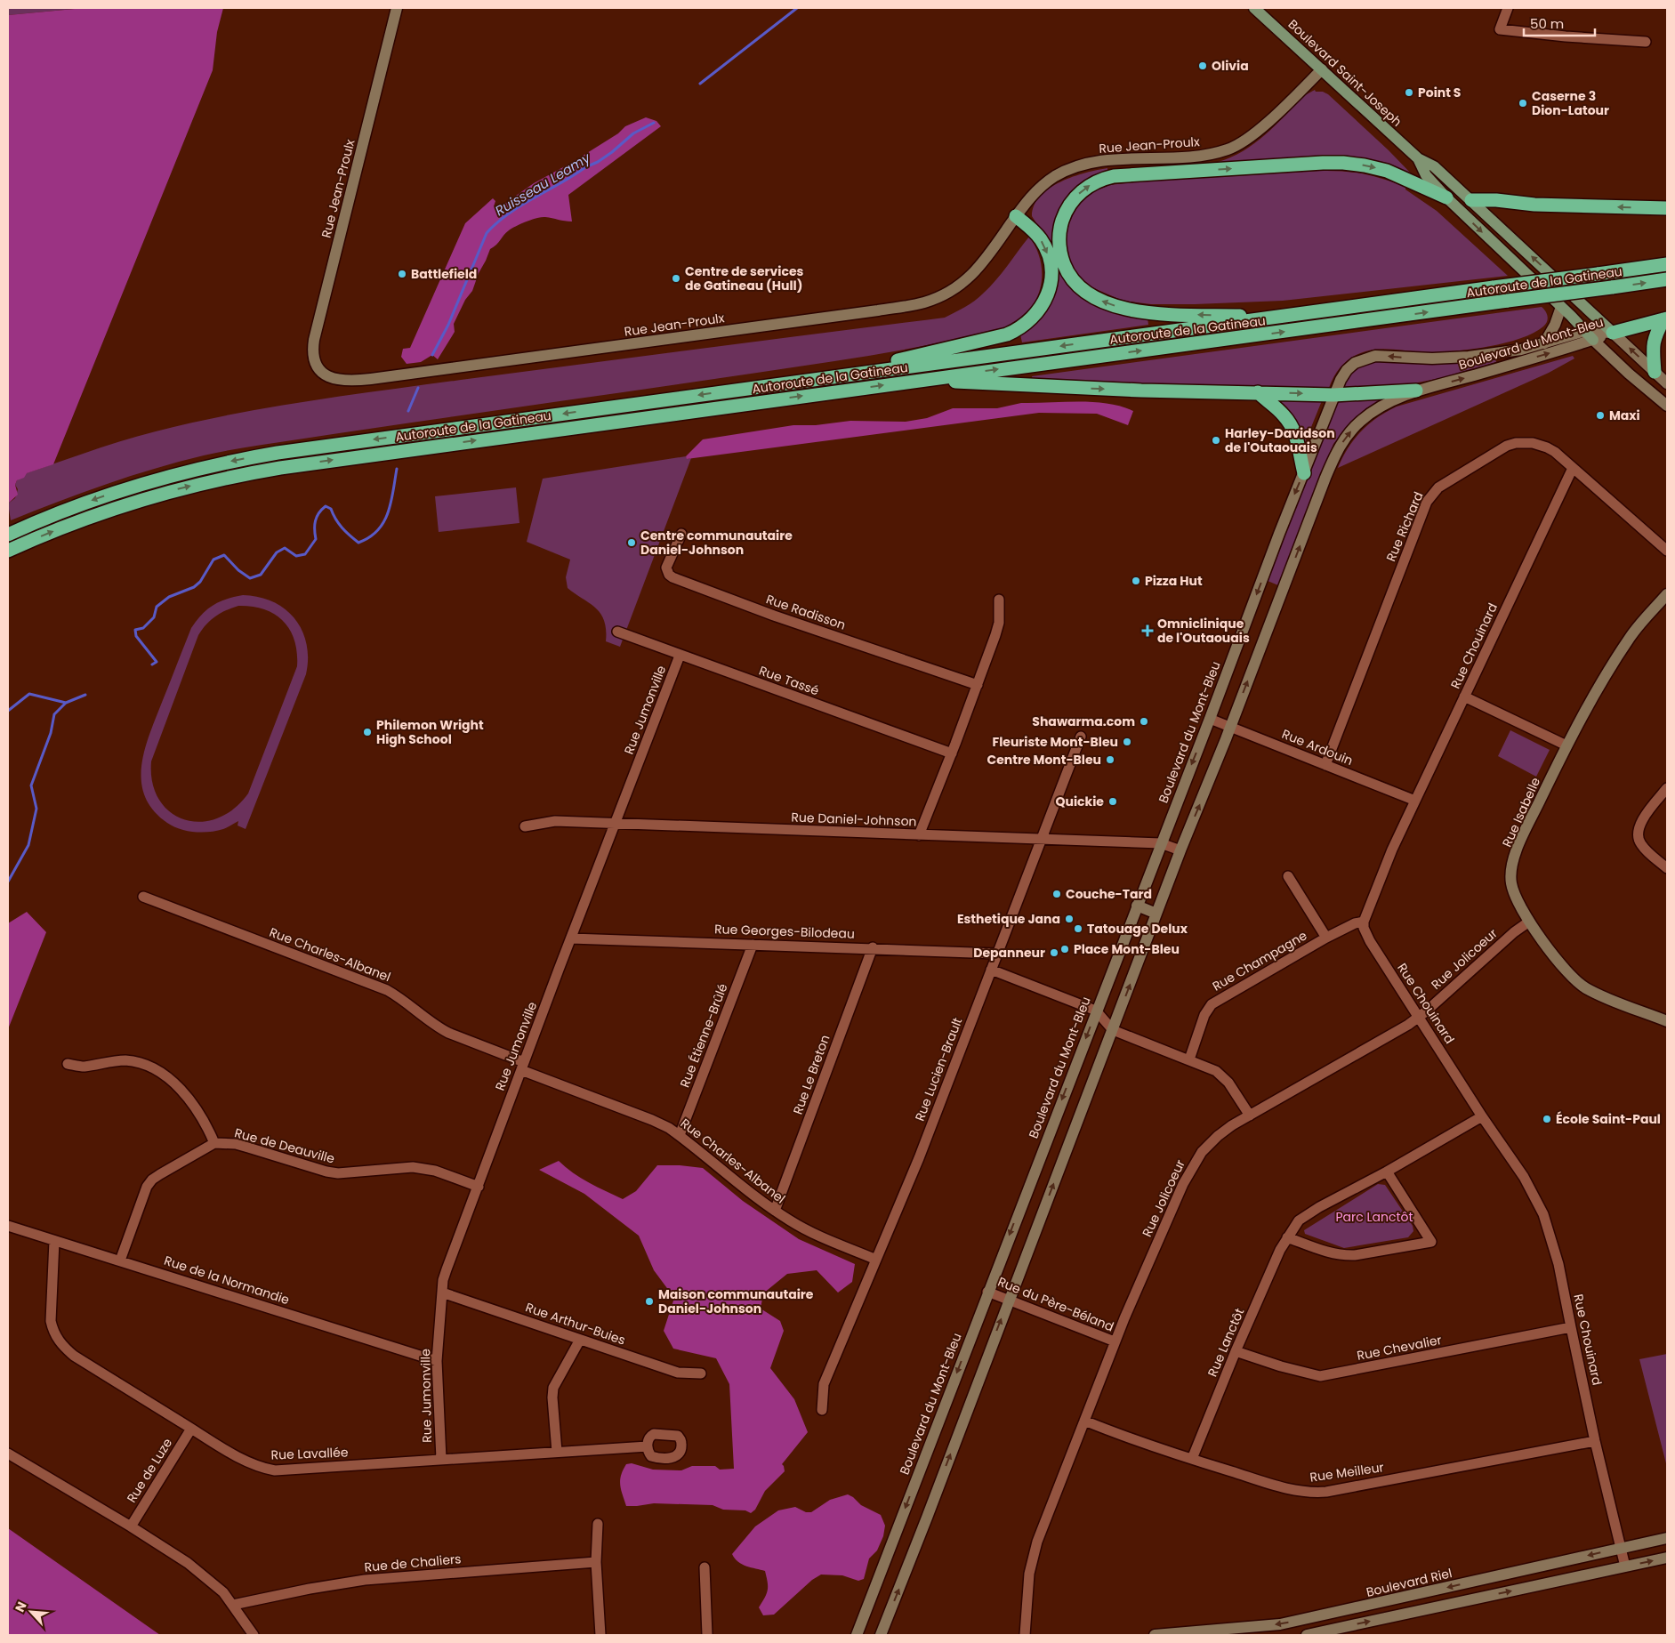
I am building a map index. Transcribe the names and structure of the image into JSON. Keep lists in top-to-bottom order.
{
  "streets": {
    "highway": ["Autoroute de la Gatineau"],
    "main road": ["Boulevard Saint-Joseph"],
    "street": [
      "Rue Jean-Proulx",
      "Boulevard du Mont-Bleu",
      "Rue Richard",
      "Rue Radisson",
      "Rue Chouinard",
      "Rue Tassé",
      "Rue Jumonville",
      "Rue Ardouin",
      "Rue Isabelle",
      "Rue Daniel-Johnson",
      "Rue Georges-Bilodeau",
      "Rue Charles-Albanel",
      "Rue Jolicoeur",
      "Rue Champagne",
      "Rue Étienne-Brûlé",
      "Rue Lucien-Brault",
      "Rue Le Breton",
      "Rue de Deauville",
      "Rue de la Normandie",
      "Rue du Père-Béland",
      "Rue Arthur-Buies",
      "Rue Lanctôt",
      "Rue Chevalier",
      "Rue Lavallée",
      "Rue de Luze",
      "Rue Meilleur",
      "Rue de Chaliers",
      "Boulevard Riel"
    ]
  },
  "crossings": [
    ["Boulevard Saint-Joseph", "Rue Jean-Proulx"],
    ["Boulevard Saint-Joseph", "Boulevard du Mont-Bleu"],
    ["Boulevard du Mont-Bleu", "Rue Ardouin"],
    ["Boulevard du Mont-Bleu", "Rue Daniel-Johnson"],
    ["Boulevard du Mont-Bleu", "Rue du Père-Béland"],
    ["Rue Richard", "Rue Chouinard"],
    ["Rue Richard", "Rue Ardouin"],
    ["Rue Chouinard", "Rue Ardouin"],
    ["Rue Chouinard", "Rue Jolicoeur"],
    ["Rue Chouinard", "Rue Champagne"],
    ["Rue Chouinard", "Rue Lanctôt"],
    ["Rue Chouinard", "Rue Chevalier"],
    ["Rue Chouinard", "Rue Meilleur"],
    ["Rue Chouinard", "Boulevard Riel"],
    ["Rue Tassé", "Rue Jumonville"],
    ["Rue Jumonville", "Rue Daniel-Johnson"],
    ["Rue Jumonville", "Rue Georges-Bilodeau"],
    ["Rue Jumonville", "Rue Charles-Albanel"],
    ["Rue Jumonville", "Rue de Deauville"],
    ["Rue Jumonville", "Rue de la Normandie"],
    ["Rue Jumonville", "Rue Arthur-Buies"],
    ["Rue Jumonville", "Rue Lavallée"],
    ["Rue Isabelle", "Rue Jolicoeur"],
    ["Rue Daniel-Johnson", "Rue Lucien-Brault"],
    ["Rue Georges-Bilodeau", "Rue Étienne-Brûlé"],
    ["Rue Georges-Bilodeau", "Rue Lucien-Brault"],
    ["Rue Georges-Bilodeau", "Rue Le Breton"],
    ["Rue Charles-Albanel", "Rue Étienne-Brûlé"],
    ["Rue Charles-Albanel", "Rue Lucien-Brault"],
    ["Rue Charles-Albanel", "Rue Le Breton"],
    ["Rue Jolicoeur", "Rue du Père-Béland"],
    ["Rue Jolicoeur", "Rue Meilleur"],
    ["Rue de la Normandie", "Rue Lavallée"],
    ["Rue Lanctôt", "Rue Chevalier"],
    ["Rue Lanctôt", "Rue Meilleur"],
    ["Rue Lavallée", "Rue de Luze"]
  ],
  "water": ["Ruisseau Leamy"],
  "parks": ["Parc Lanctôt"],
  "places": {
    "other": [
      "Olivia",
      "Point S",
      "Caserne 3 Dion-Latour",
      "Battlefield",
      "Centre de services de Gatineau (Hull)",
      "Maxi",
      "Harley-Davidson de l'Outaouais",
      "Centre communautaire Daniel-Johnson",
      "Pizza Hut",
      "Shawarma.com",
      "Philemon Wright High School",
      "Fleuriste Mont-Bleu",
      "Centre Mont-Bleu",
      "Quickie",
      "Couche-Tard",
      "Esthetique Jana",
      "Tatouage Delux",
      "Place Mont-Bleu",
      "Depanneur",
      "École Saint-Paul",
      "Maison communautaire Daniel-Johnson"
    ],
    "health": ["Omniclinique de l'Outaouais"]
  },
  "scale_bar": "50 m",
  "north": "top left"
}
